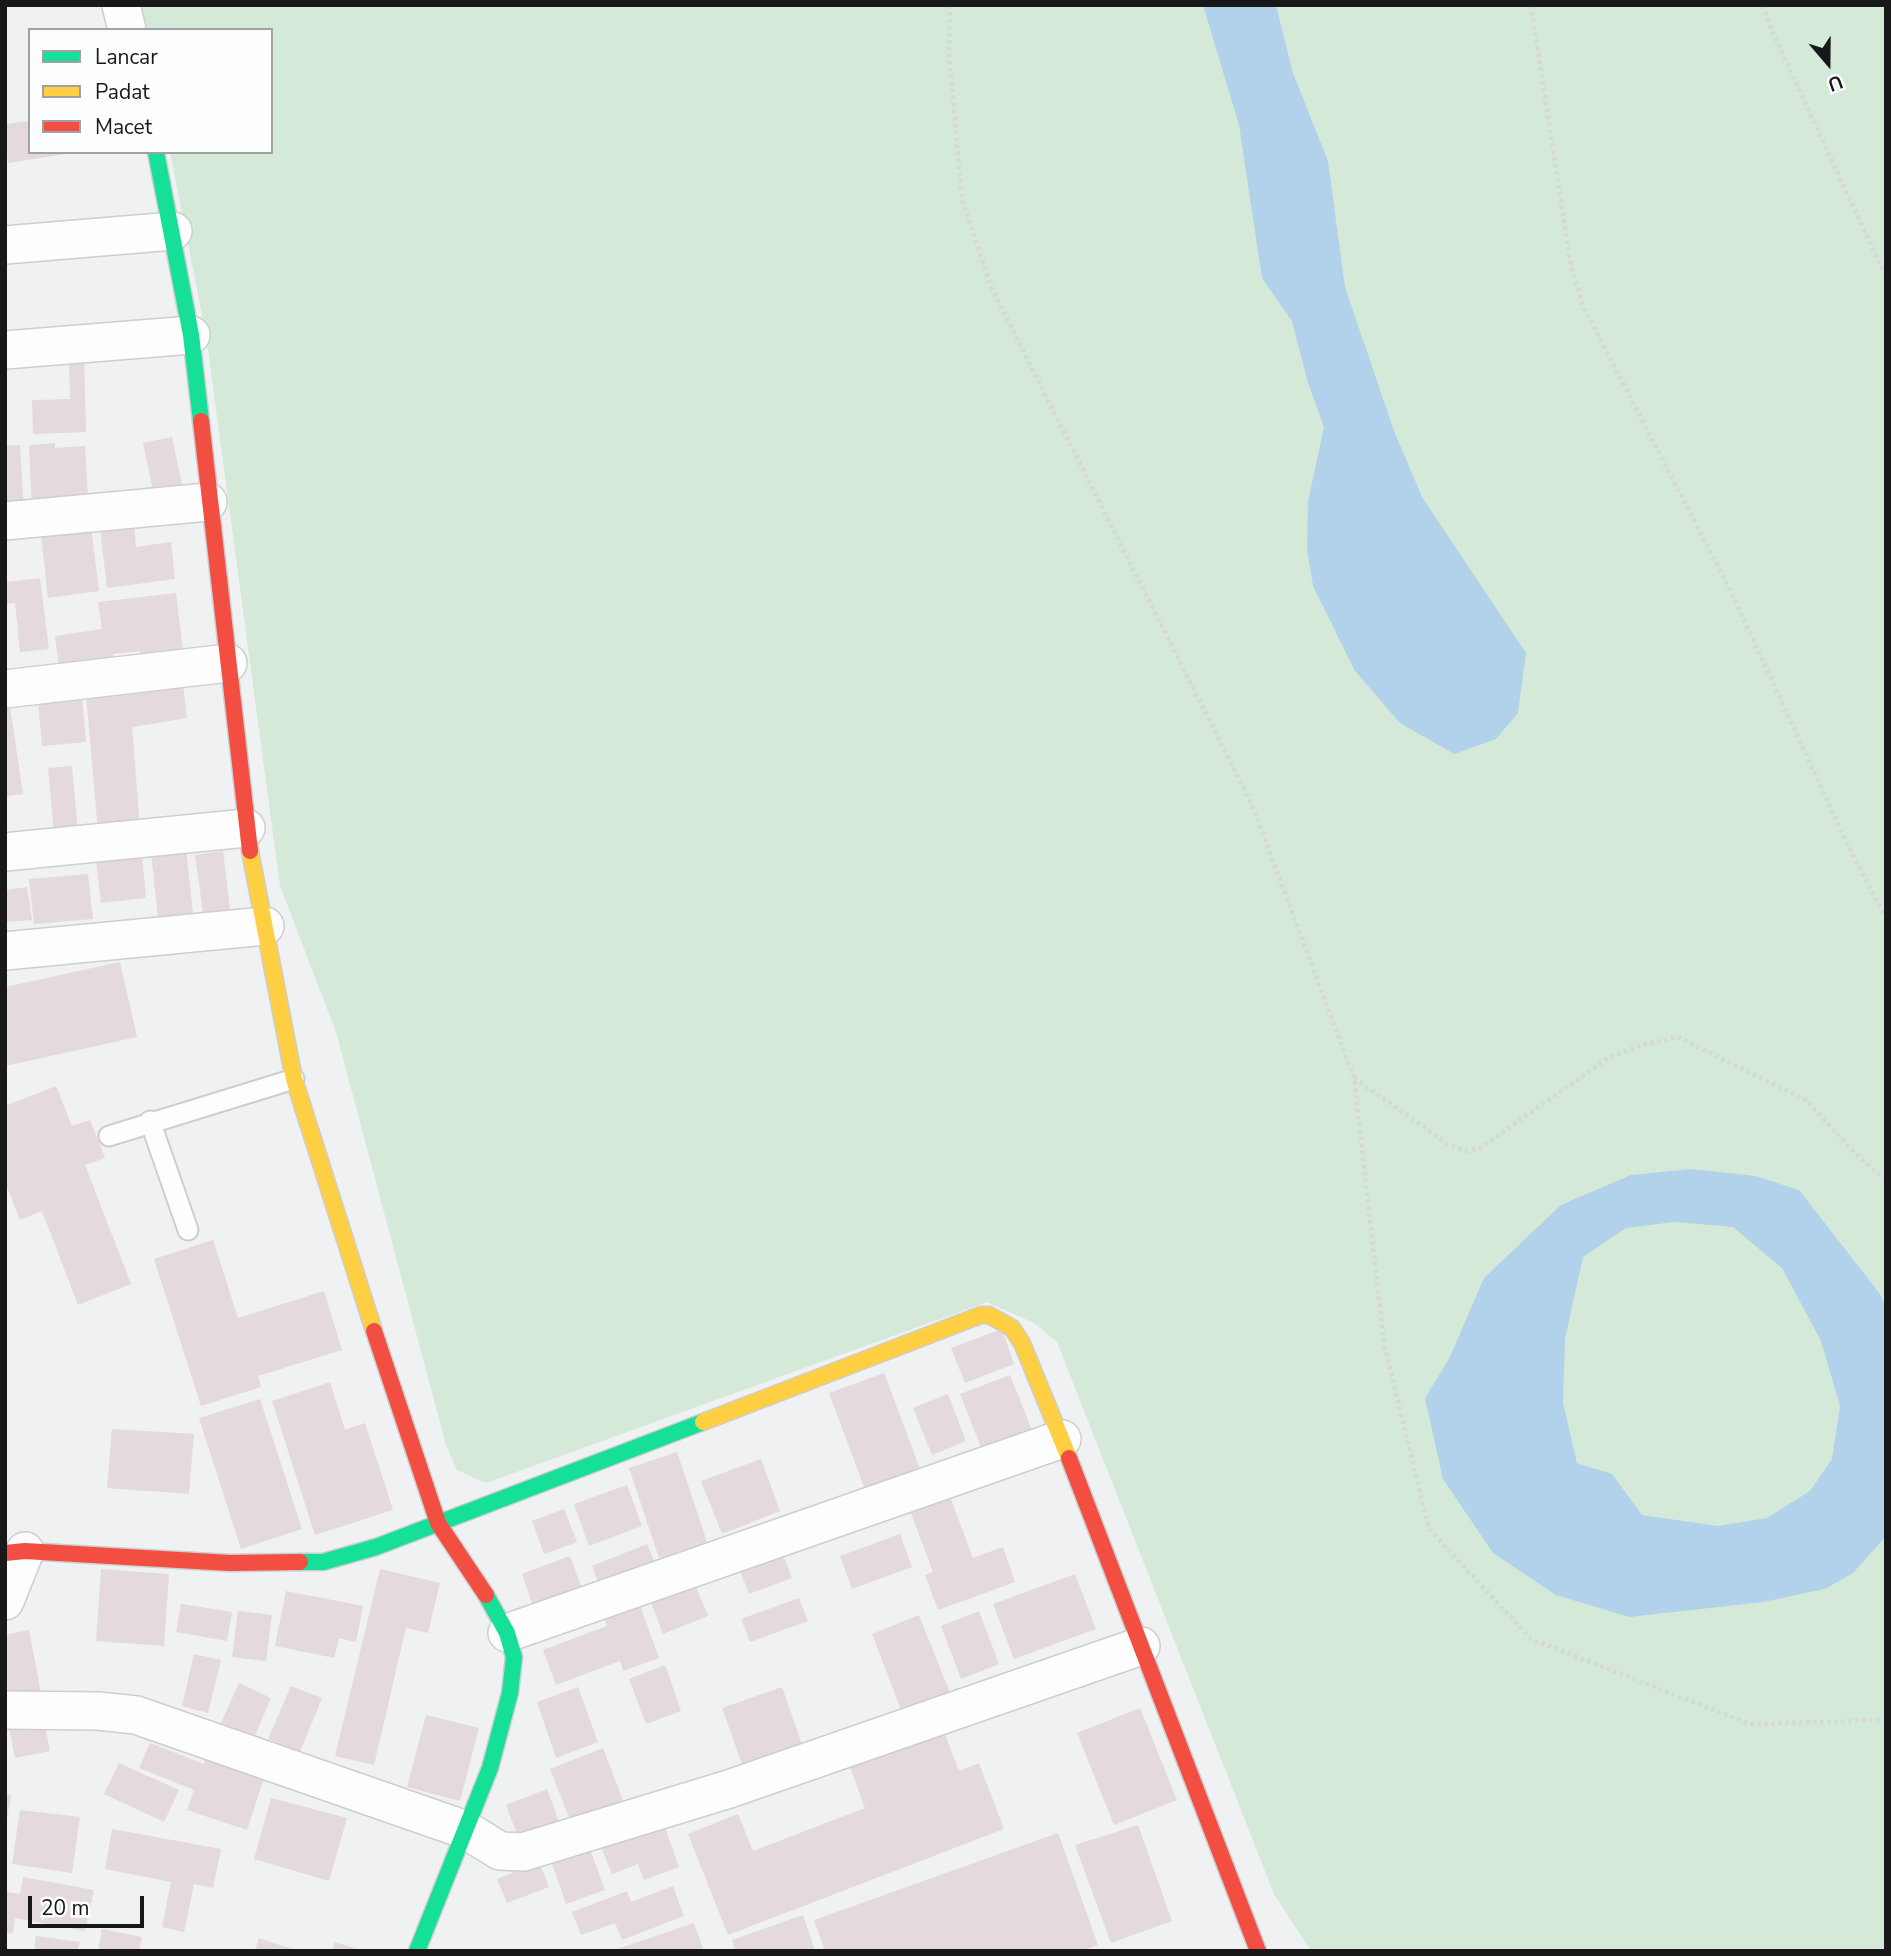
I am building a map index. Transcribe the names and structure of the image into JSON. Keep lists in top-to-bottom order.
{
  "legend": ["Lancar", "Padat", "Macet"],
  "scale_bar": "20 m",
  "north": "bottom"
}
